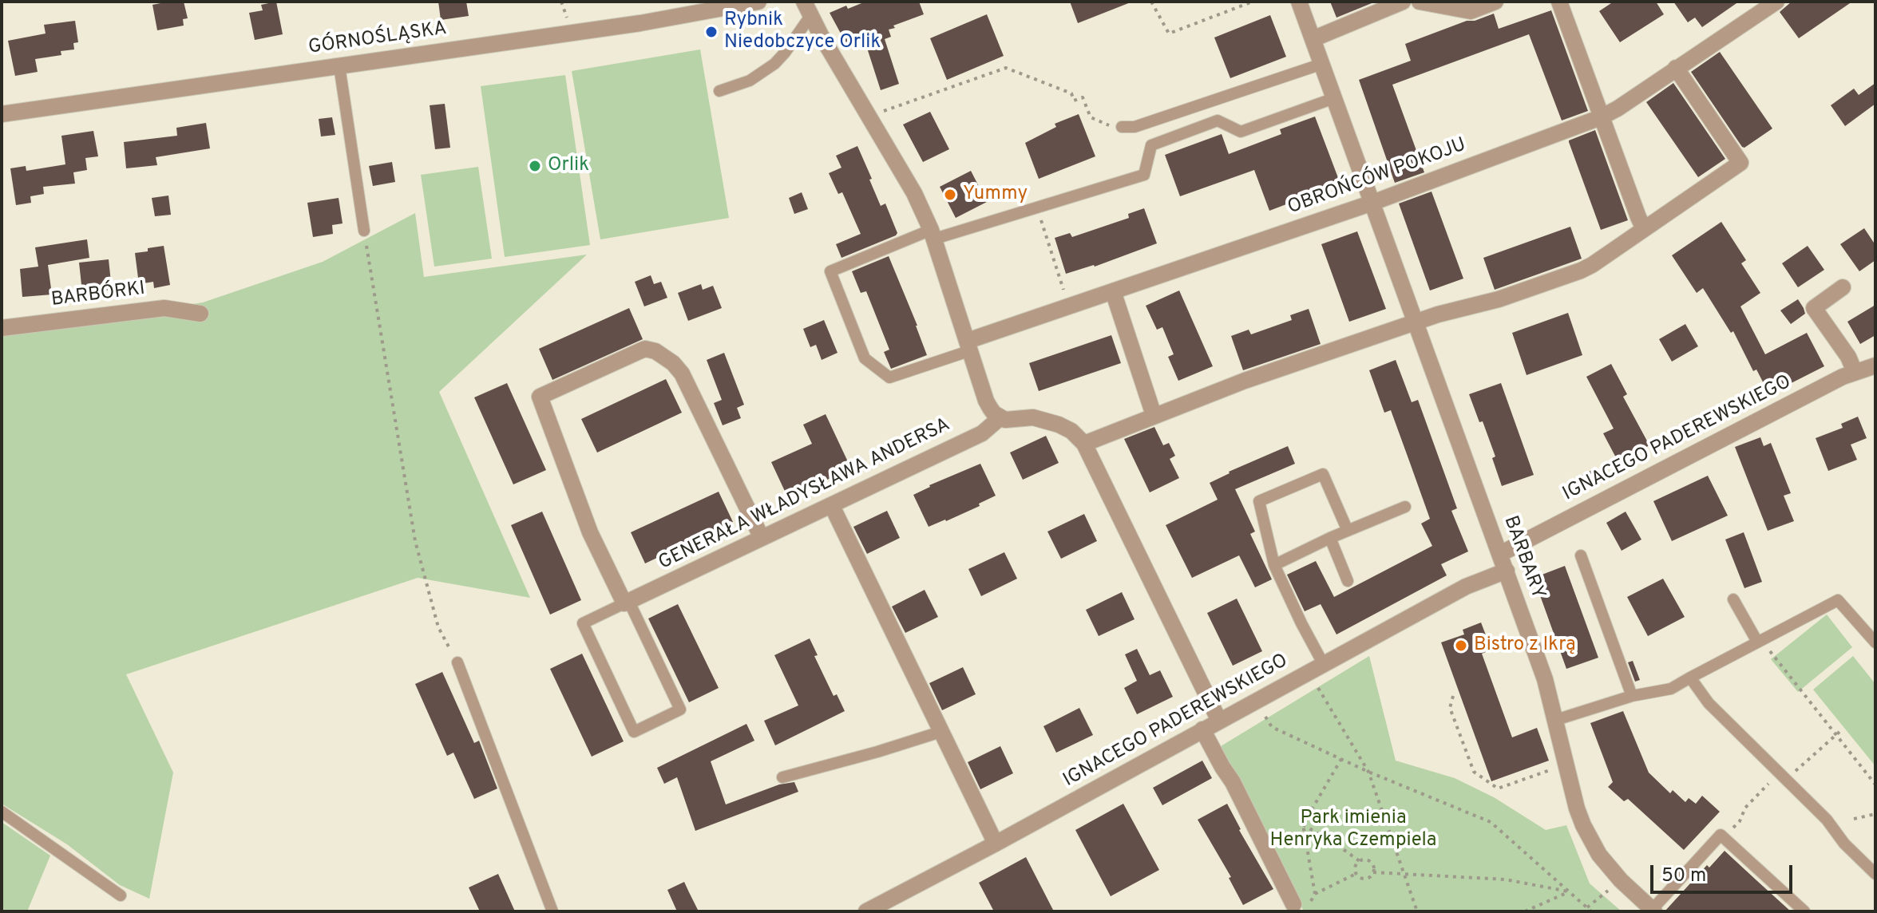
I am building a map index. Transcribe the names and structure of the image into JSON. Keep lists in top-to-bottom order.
{
  "streets": {
    "street": [
      "GÓRNOŚLĄSKA",
      "OBROŃCÓW POKOJU",
      "BARBÓRKI",
      "IGNACEGO PADEREWSKIEGO",
      "GENERAŁA WŁADYSŁAWA ANDERSA",
      "BARBARY"
    ]
  },
  "crossings": [
    ["OBROŃCÓW POKOJU", "BARBARY"],
    ["IGNACEGO PADEREWSKIEGO", "BARBARY"]
  ],
  "parks": ["Park imienia Henryka Czempiela"],
  "places": [
    "Rybnik Niedobczyce Orlik",
    "Orlik",
    "Yummy",
    "Bistro z Ikrą"
  ],
  "scale_bar": "50 m"
}
